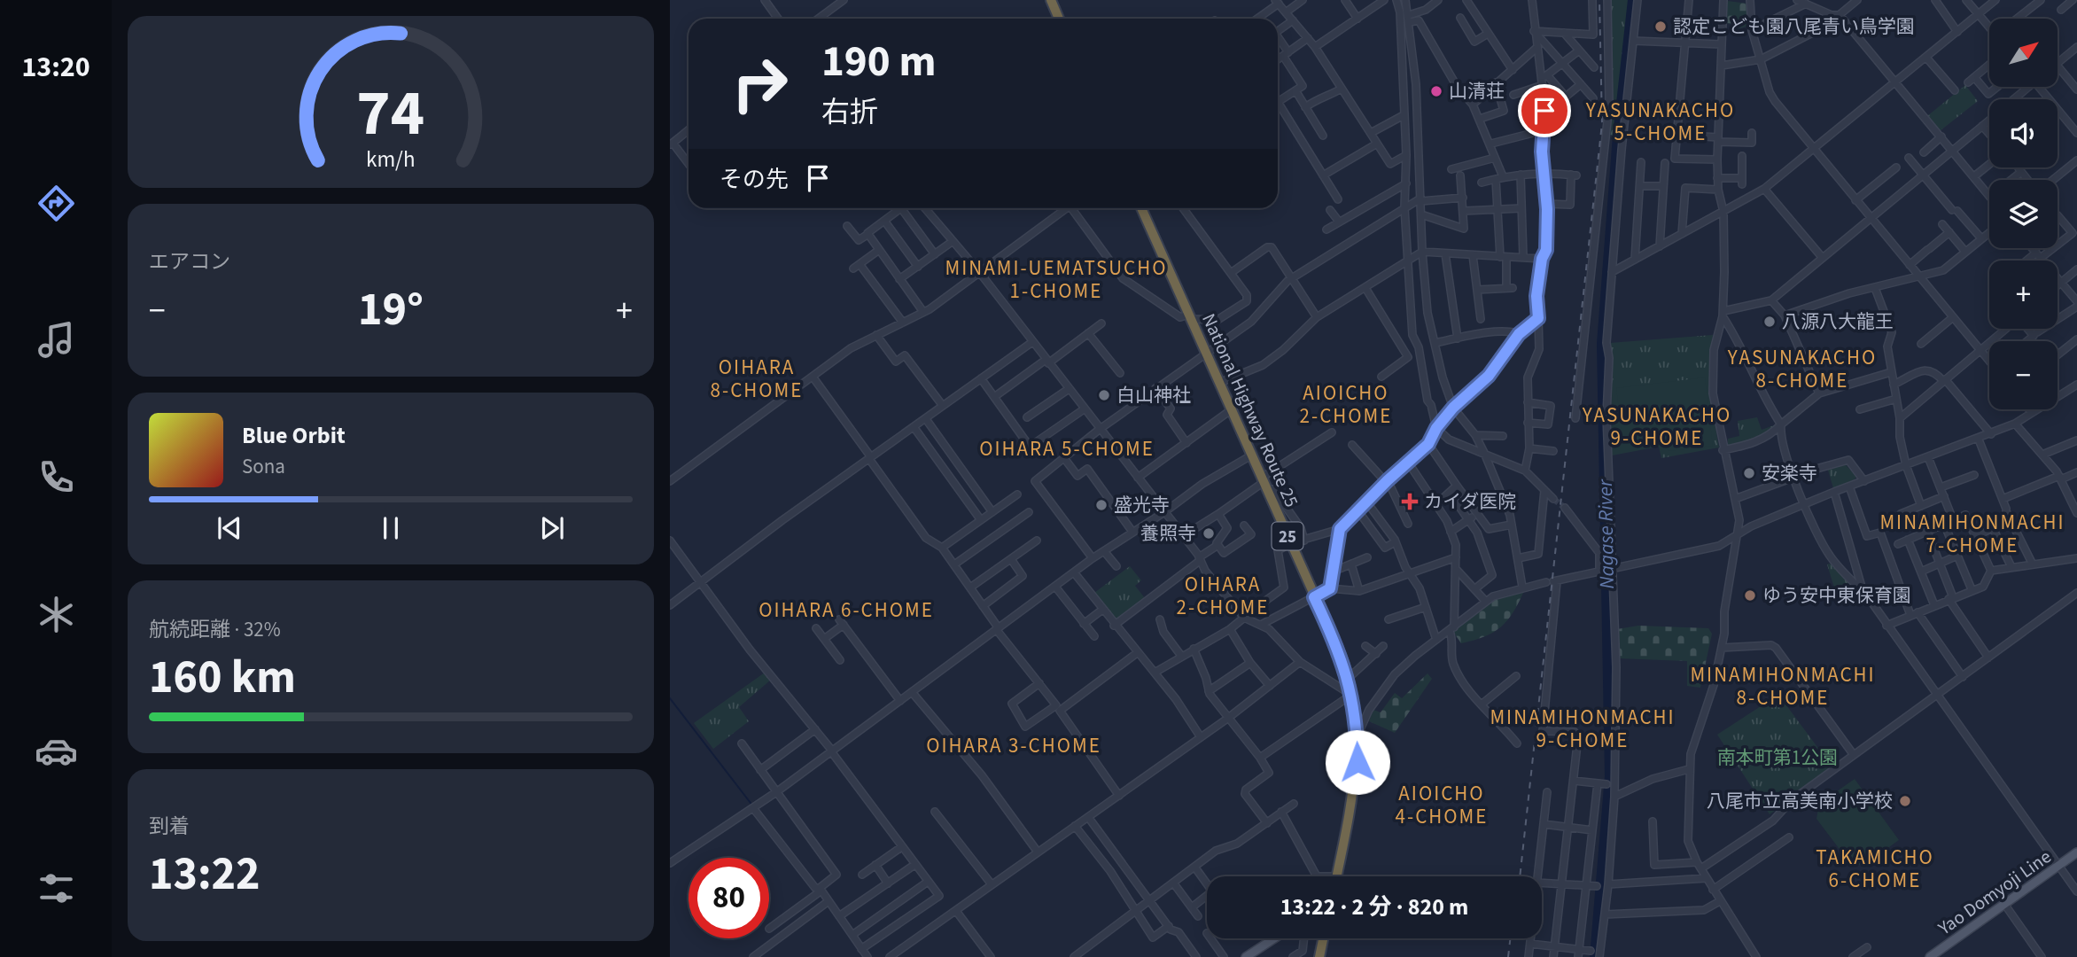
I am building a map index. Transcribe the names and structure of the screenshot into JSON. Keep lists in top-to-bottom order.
{
  "streets": {
    "highway": ["National Highway Route 25", "25"],
    "main road": ["Yao Domyoji Line"]
  },
  "districts": [
    "YASUNAKACHO 5-CHOME",
    "MINAMI-UEMATSUCHO 1-CHOME",
    "YASUNAKACHO 8-CHOME",
    "OIHARA 8-CHOME",
    "AIOICHO 2-CHOME",
    "YASUNAKACHO 9-CHOME",
    "OIHARA 5-CHOME",
    "MINAMIHONMACHI 7-CHOME",
    "OIHARA 2-CHOME",
    "OIHARA 6-CHOME",
    "MINAMIHONMACHI 8-CHOME",
    "MINAMIHONMACHI 9-CHOME",
    "OIHARA 3-CHOME",
    "AIOICHO 4-CHOME",
    "TAKAMICHO 6-CHOME"
  ],
  "water": ["Nagase River"],
  "parks": ["南本町第1公園"],
  "places": {
    "other": [
      "認定こども園八尾青い鳥学園",
      "山清荘",
      "八源八大龍王",
      "白山神社",
      "安楽寺",
      "盛光寺",
      "養照寺",
      "ゆう安中東保育園",
      "八尾市立高美南小学校"
    ],
    "health": ["カイダ医院"]
  },
  "north": "top right",
  "page": {
    "tabs": "13:20",
    "map_buttons": ["+", "−"],
    "turn": ["190 m", "右折"],
    "then": "その先",
    "tile": [
      "エアコン",
      ["航続距離 · 32%", "160 km"],
      ["到着", "13:22"]
    ],
    "heat": ["−", "19°", "+"],
    "song": ["Blue Orbit", "Sona"],
    "limit": "80",
    "trip": "13:22 · 2 分 · 820 m",
    "gauge": ["74", "km/h"]
  }
}
